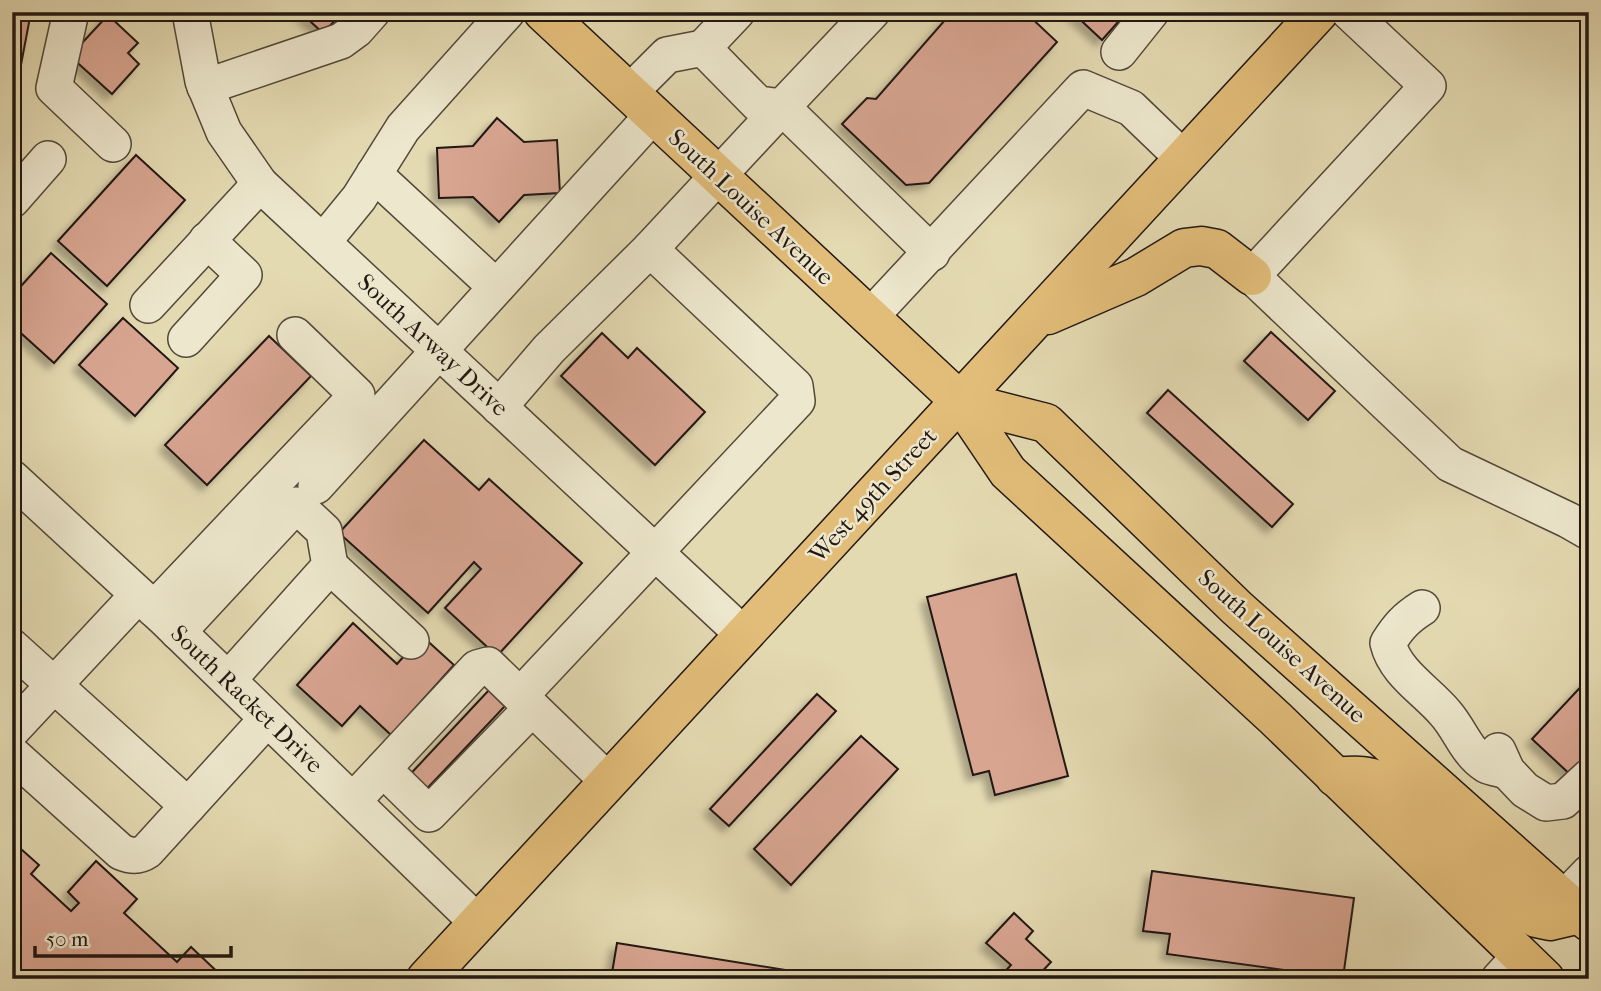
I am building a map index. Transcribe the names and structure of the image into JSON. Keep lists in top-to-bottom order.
{
  "streets": {
    "main road": ["South Louise Avenue", "West 49th Street"],
    "street": ["South Arway Drive", "South Racket Drive"]
  },
  "crossings": [
    ["South Louise Avenue", "West 49th Street"],
    ["South Arway Drive", "West 49th Street"],
    ["West 49th Street", "South Racket Drive"]
  ],
  "scale_bar": "50 m"
}
